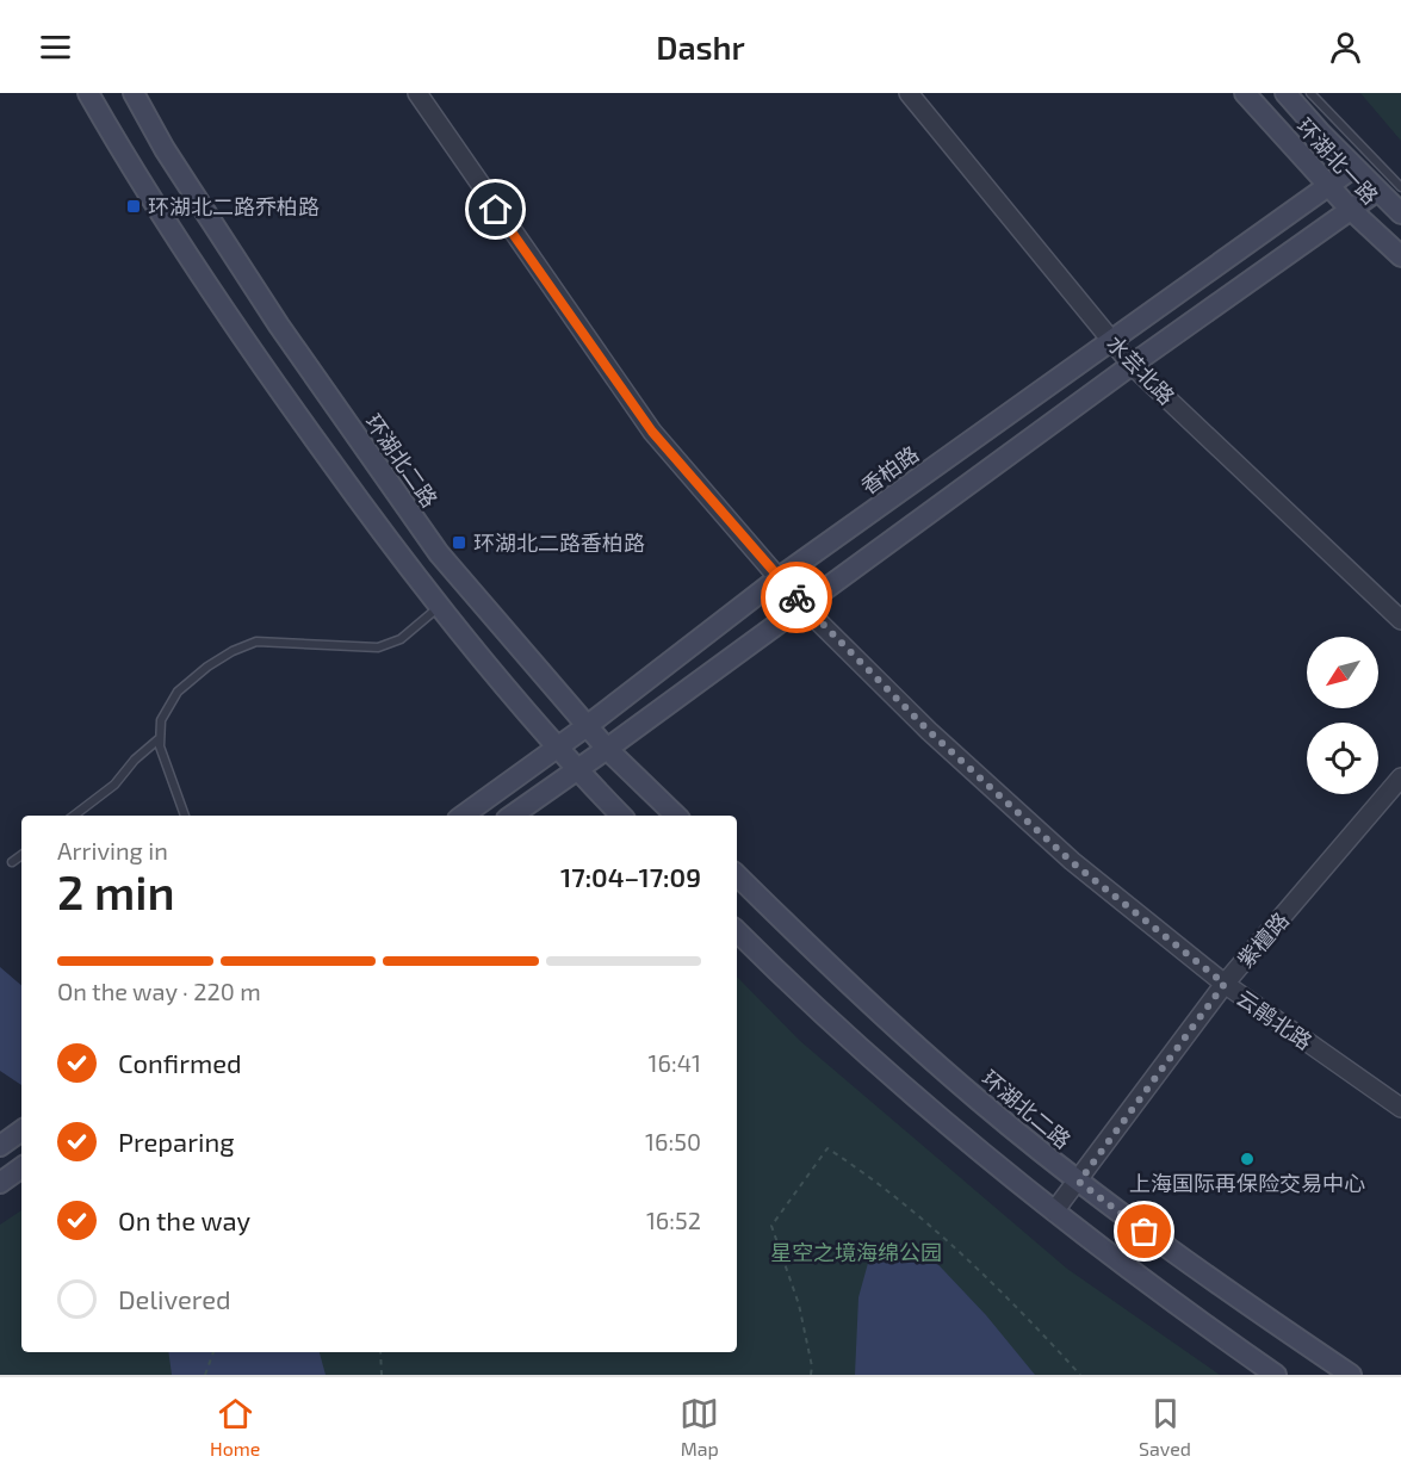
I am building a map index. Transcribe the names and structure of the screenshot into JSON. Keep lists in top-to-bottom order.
{
  "streets": {
    "main road": ["环湖北一路", "环湖北二路", "香柏路"],
    "street": ["水芸北路", "紫檀路", "云鹃北路"]
  },
  "crossings": [
    ["环湖北一路", "香柏路"],
    ["水芸北路", "香柏路"],
    ["环湖北二路", "香柏路"],
    ["环湖北二路", "紫檀路"],
    ["香柏路", "云鹃北路"],
    ["紫檀路", "云鹃北路"]
  ],
  "parks": ["星空之境海绵公园"],
  "places": {
    "transit": ["环湖北二路乔柏路", "环湖北二路香柏路"],
    "other": ["上海国际再保险交易中心"]
  },
  "north": "bottom left",
  "page": {
    "header": "Dashr",
    "heading": ["2 min", "Arriving in", "17:04–17:09"],
    "bar": "On the way · 220 m",
    "list": [
      ["Confirmed", "16:41"],
      ["Preparing", "16:50"],
      ["On the way", "16:52"],
      "Delivered"
    ],
    "tabs": ["Home", "Map", "Saved"]
  }
}
